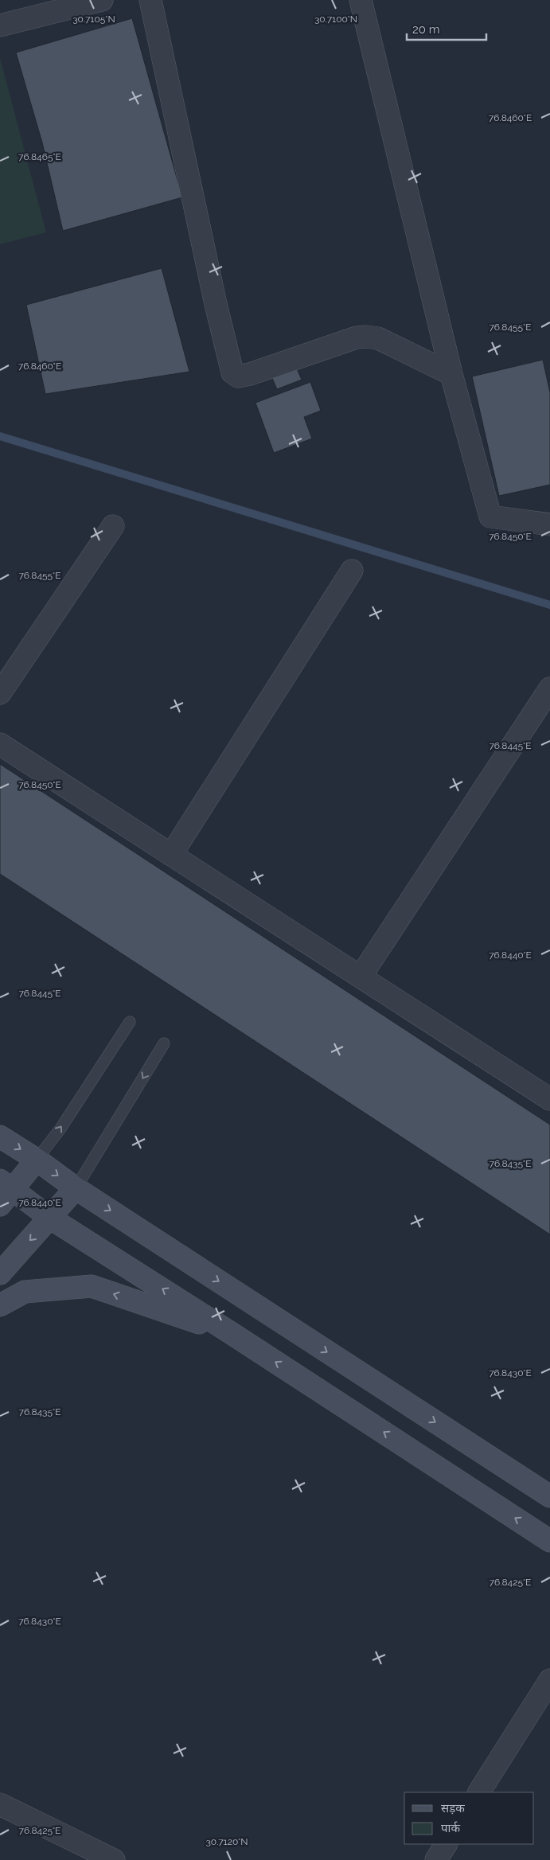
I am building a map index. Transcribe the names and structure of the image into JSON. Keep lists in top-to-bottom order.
{
  "legend": ["सड़क", "पार्क"],
  "scale_bar": "20 m",
  "coordinates": [
    "30.7100°N",
    "30.7105°N",
    "76.8460°E",
    "76.8465°E",
    "76.8455°E",
    "76.8450°E",
    "76.8445°E",
    "76.8440°E",
    "76.8435°E",
    "76.8430°E",
    "76.8425°E",
    "30.7120°N"
  ]
}
